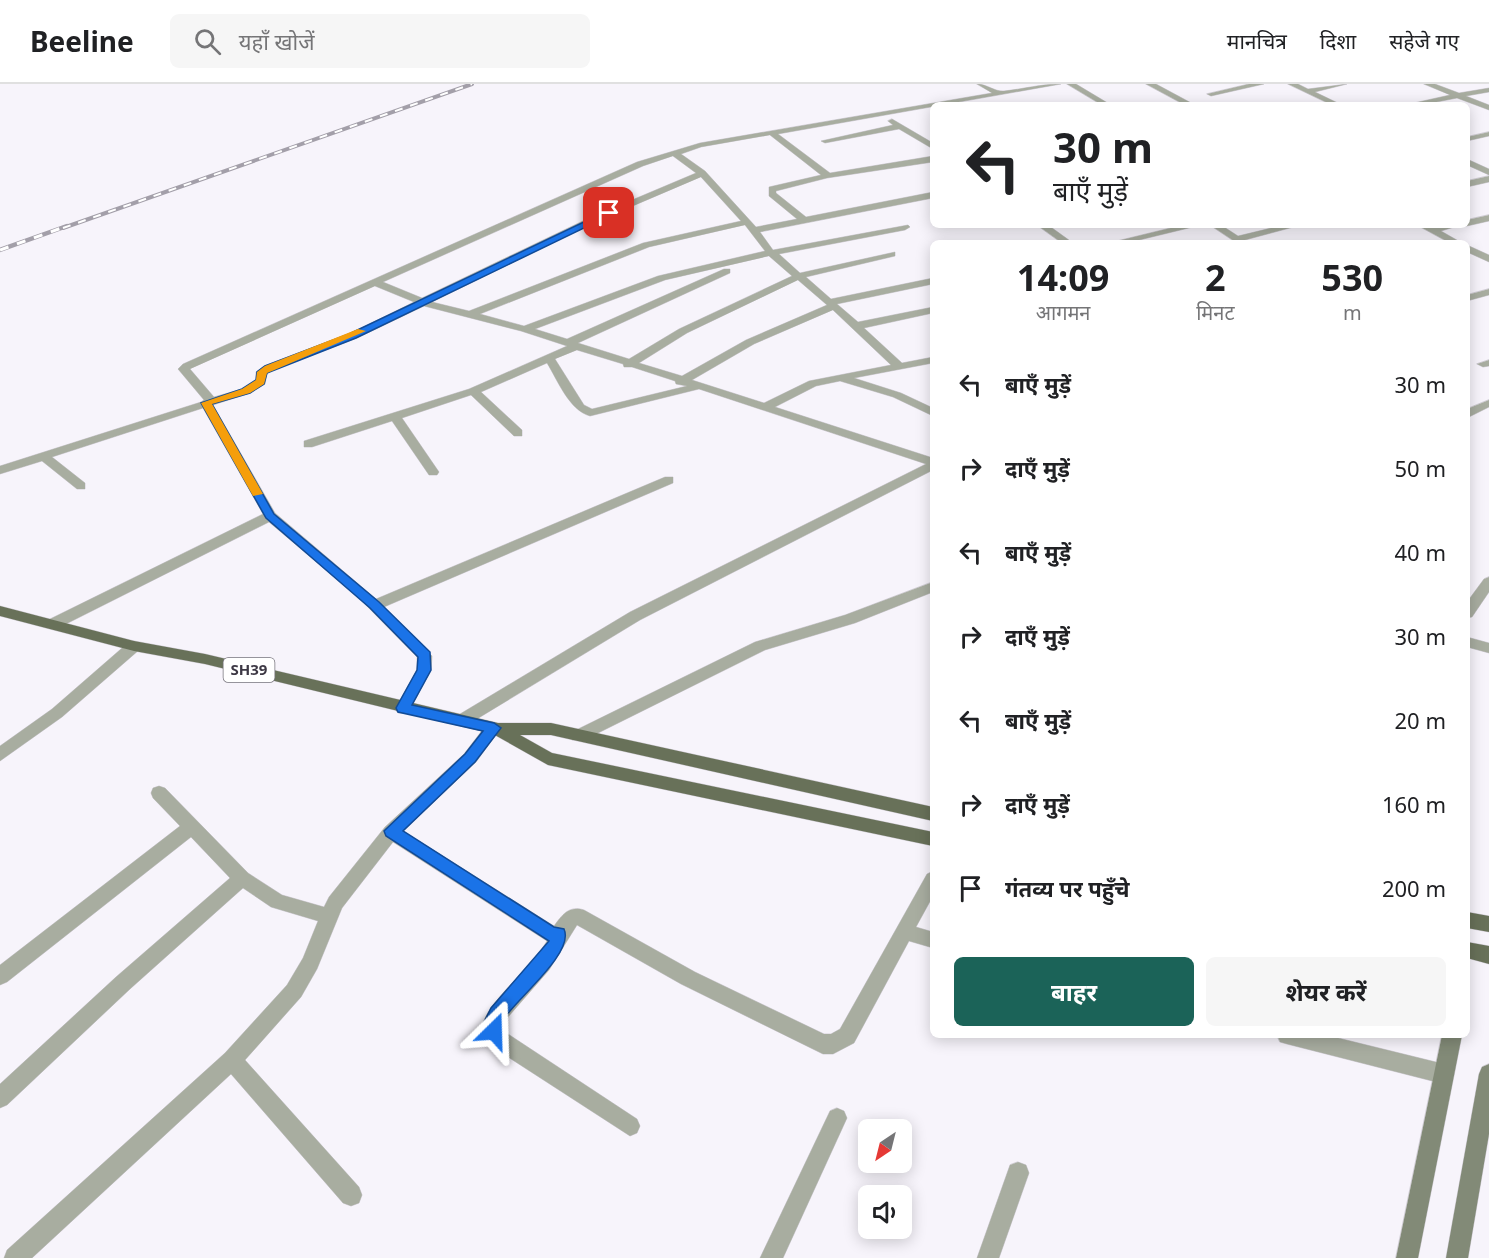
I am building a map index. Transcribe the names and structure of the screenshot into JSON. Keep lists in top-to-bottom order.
{
  "streets": {
    "main road": ["SH39"]
  },
  "north": "bottom left",
  "page": {
    "header": "Beeline",
    "search": "यहाँ खोजें",
    "nav": ["मानचित्र", "दिशा", "सहेजे गए"],
    "turn": ["30 m", "बाएँ मुड़ें"],
    "eta": [
      "14:09",
      "आगमन",
      "2",
      "मिनट",
      "530",
      "m"
    ],
    "list": [
      {
        "name": "बाएँ मुड़ें",
        "value": "30 m"
      },
      {
        "name": "दाएँ मुड़ें",
        "value": "50 m"
      },
      {
        "name": "बाएँ मुड़ें",
        "value": "40 m"
      },
      {
        "name": "दाएँ मुड़ें",
        "value": "30 m"
      },
      {
        "name": "बाएँ मुड़ें",
        "value": "20 m"
      },
      {
        "name": "दाएँ मुड़ें",
        "value": "160 m"
      },
      {
        "name": "गंतव्य पर पहुँचे",
        "value": "200 m"
      }
    ],
    "buttons": ["बाहर", "शेयर करें"]
  }
}
